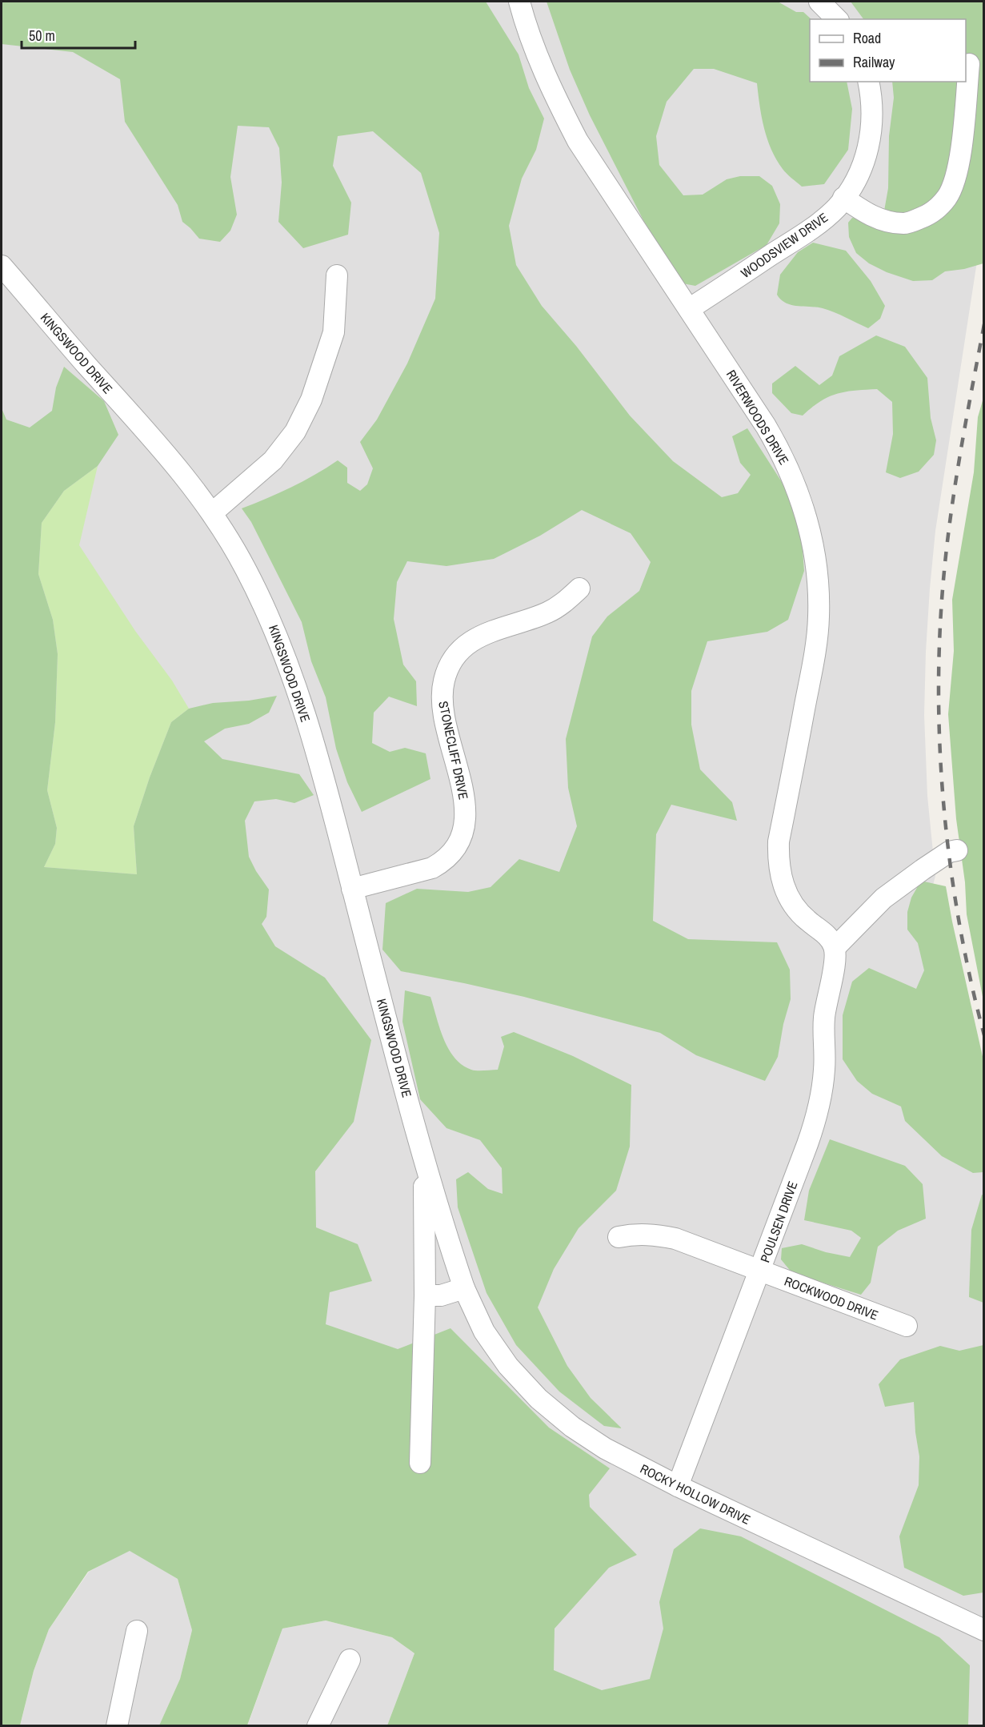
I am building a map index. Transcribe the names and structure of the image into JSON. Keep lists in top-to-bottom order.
{
  "streets": {
    "street": [
      "WOODSVIEW DRIVE",
      "KINGSWOOD DRIVE",
      "RIVERWOODS DRIVE",
      "STONECLIFF DRIVE",
      "POULSEN DRIVE",
      "ROCKWOOD DRIVE",
      "ROCKY HOLLOW DRIVE"
    ]
  },
  "crossings": [
    ["WOODSVIEW DRIVE", "RIVERWOODS DRIVE"],
    ["KINGSWOOD DRIVE", "STONECLIFF DRIVE"],
    ["KINGSWOOD DRIVE", "ROCKY HOLLOW DRIVE"],
    ["RIVERWOODS DRIVE", "POULSEN DRIVE"],
    ["POULSEN DRIVE", "ROCKWOOD DRIVE"],
    ["POULSEN DRIVE", "ROCKY HOLLOW DRIVE"]
  ],
  "legend": ["Road", "Railway"],
  "scale_bar": "50 m"
}
